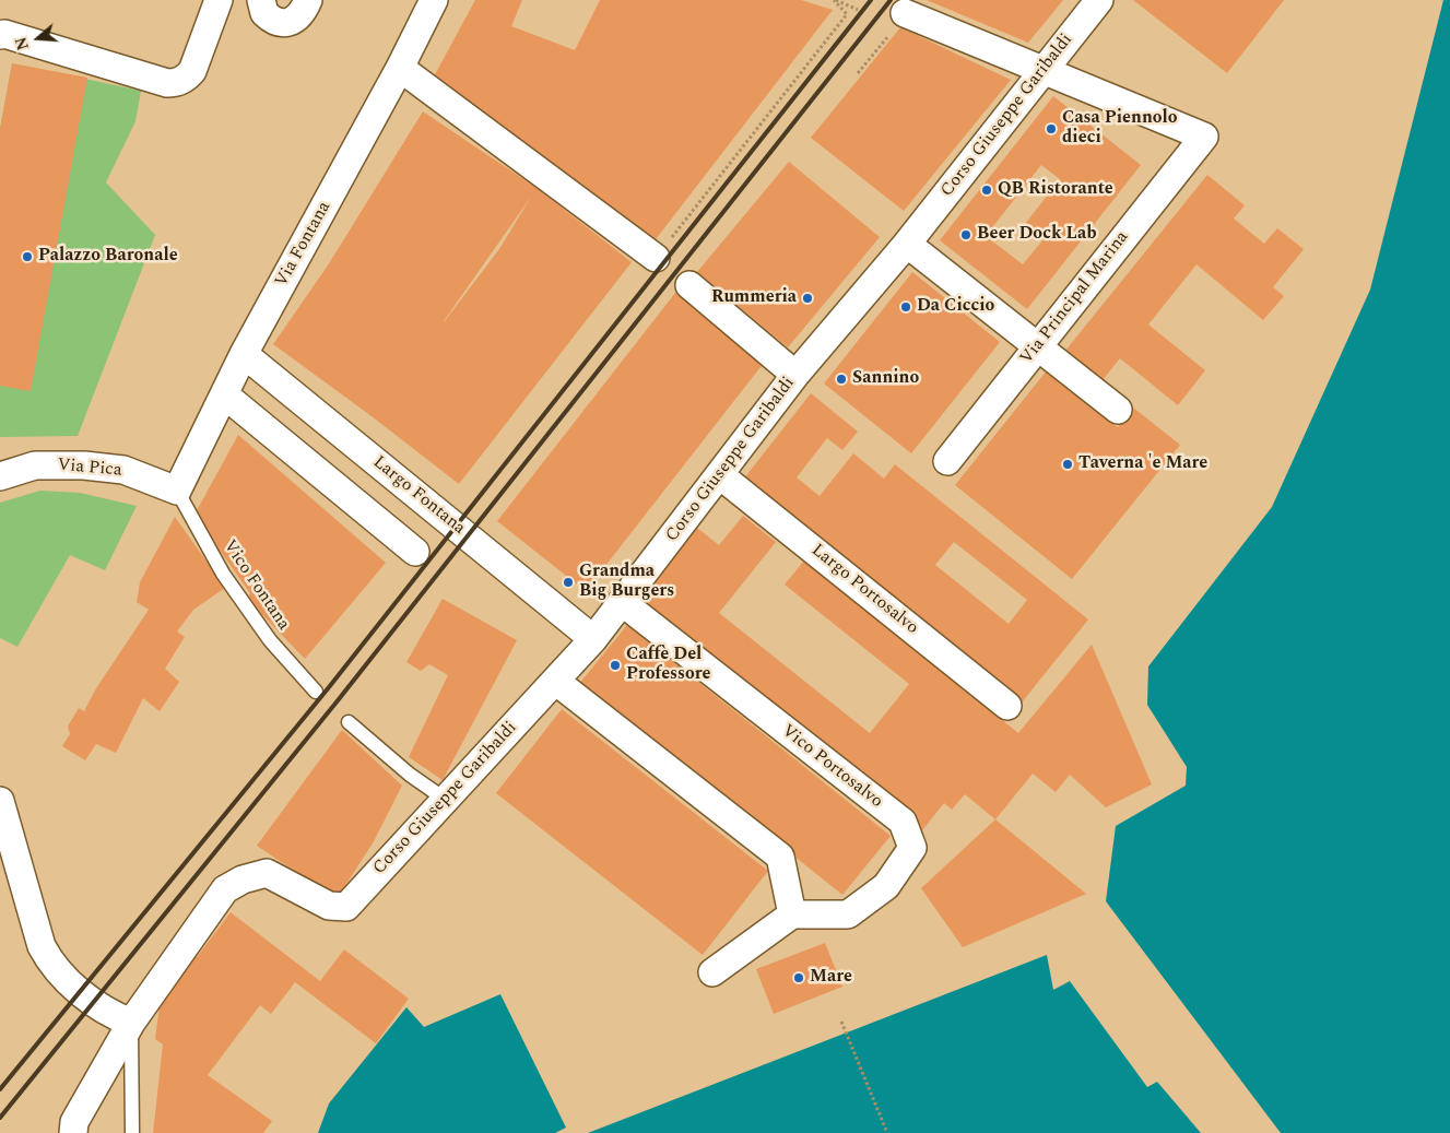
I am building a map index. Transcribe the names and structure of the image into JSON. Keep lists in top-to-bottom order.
{
  "streets": {
    "street": [
      "Corso Giuseppe Garibaldi",
      "Via Fontana",
      "Via Principal Marina",
      "Via Pica",
      "Largo Fontana",
      "Largo Portosalvo",
      "Vico Portosalvo"
    ],
    "lane": ["Vico Fontana"]
  },
  "crossings": [
    ["Corso Giuseppe Garibaldi", "Via Principal Marina"],
    ["Corso Giuseppe Garibaldi", "Largo Fontana"],
    ["Corso Giuseppe Garibaldi", "Largo Portosalvo"],
    ["Corso Giuseppe Garibaldi", "Vico Portosalvo"],
    ["Via Fontana", "Via Pica"],
    ["Via Fontana", "Largo Fontana"],
    ["Via Fontana", "Vico Fontana"],
    ["Via Pica", "Vico Fontana"]
  ],
  "places": [
    "Casa Piennolo dieci",
    "QB Ristorante",
    "Beer Dock Lab",
    "Palazzo Baronale",
    "Rummeria",
    "Da Ciccio",
    "Sannino",
    "Taverna 'e Mare",
    "Grandma Big Burgers",
    "Caffè Del Professore",
    "Mare"
  ],
  "north": "left"
}
